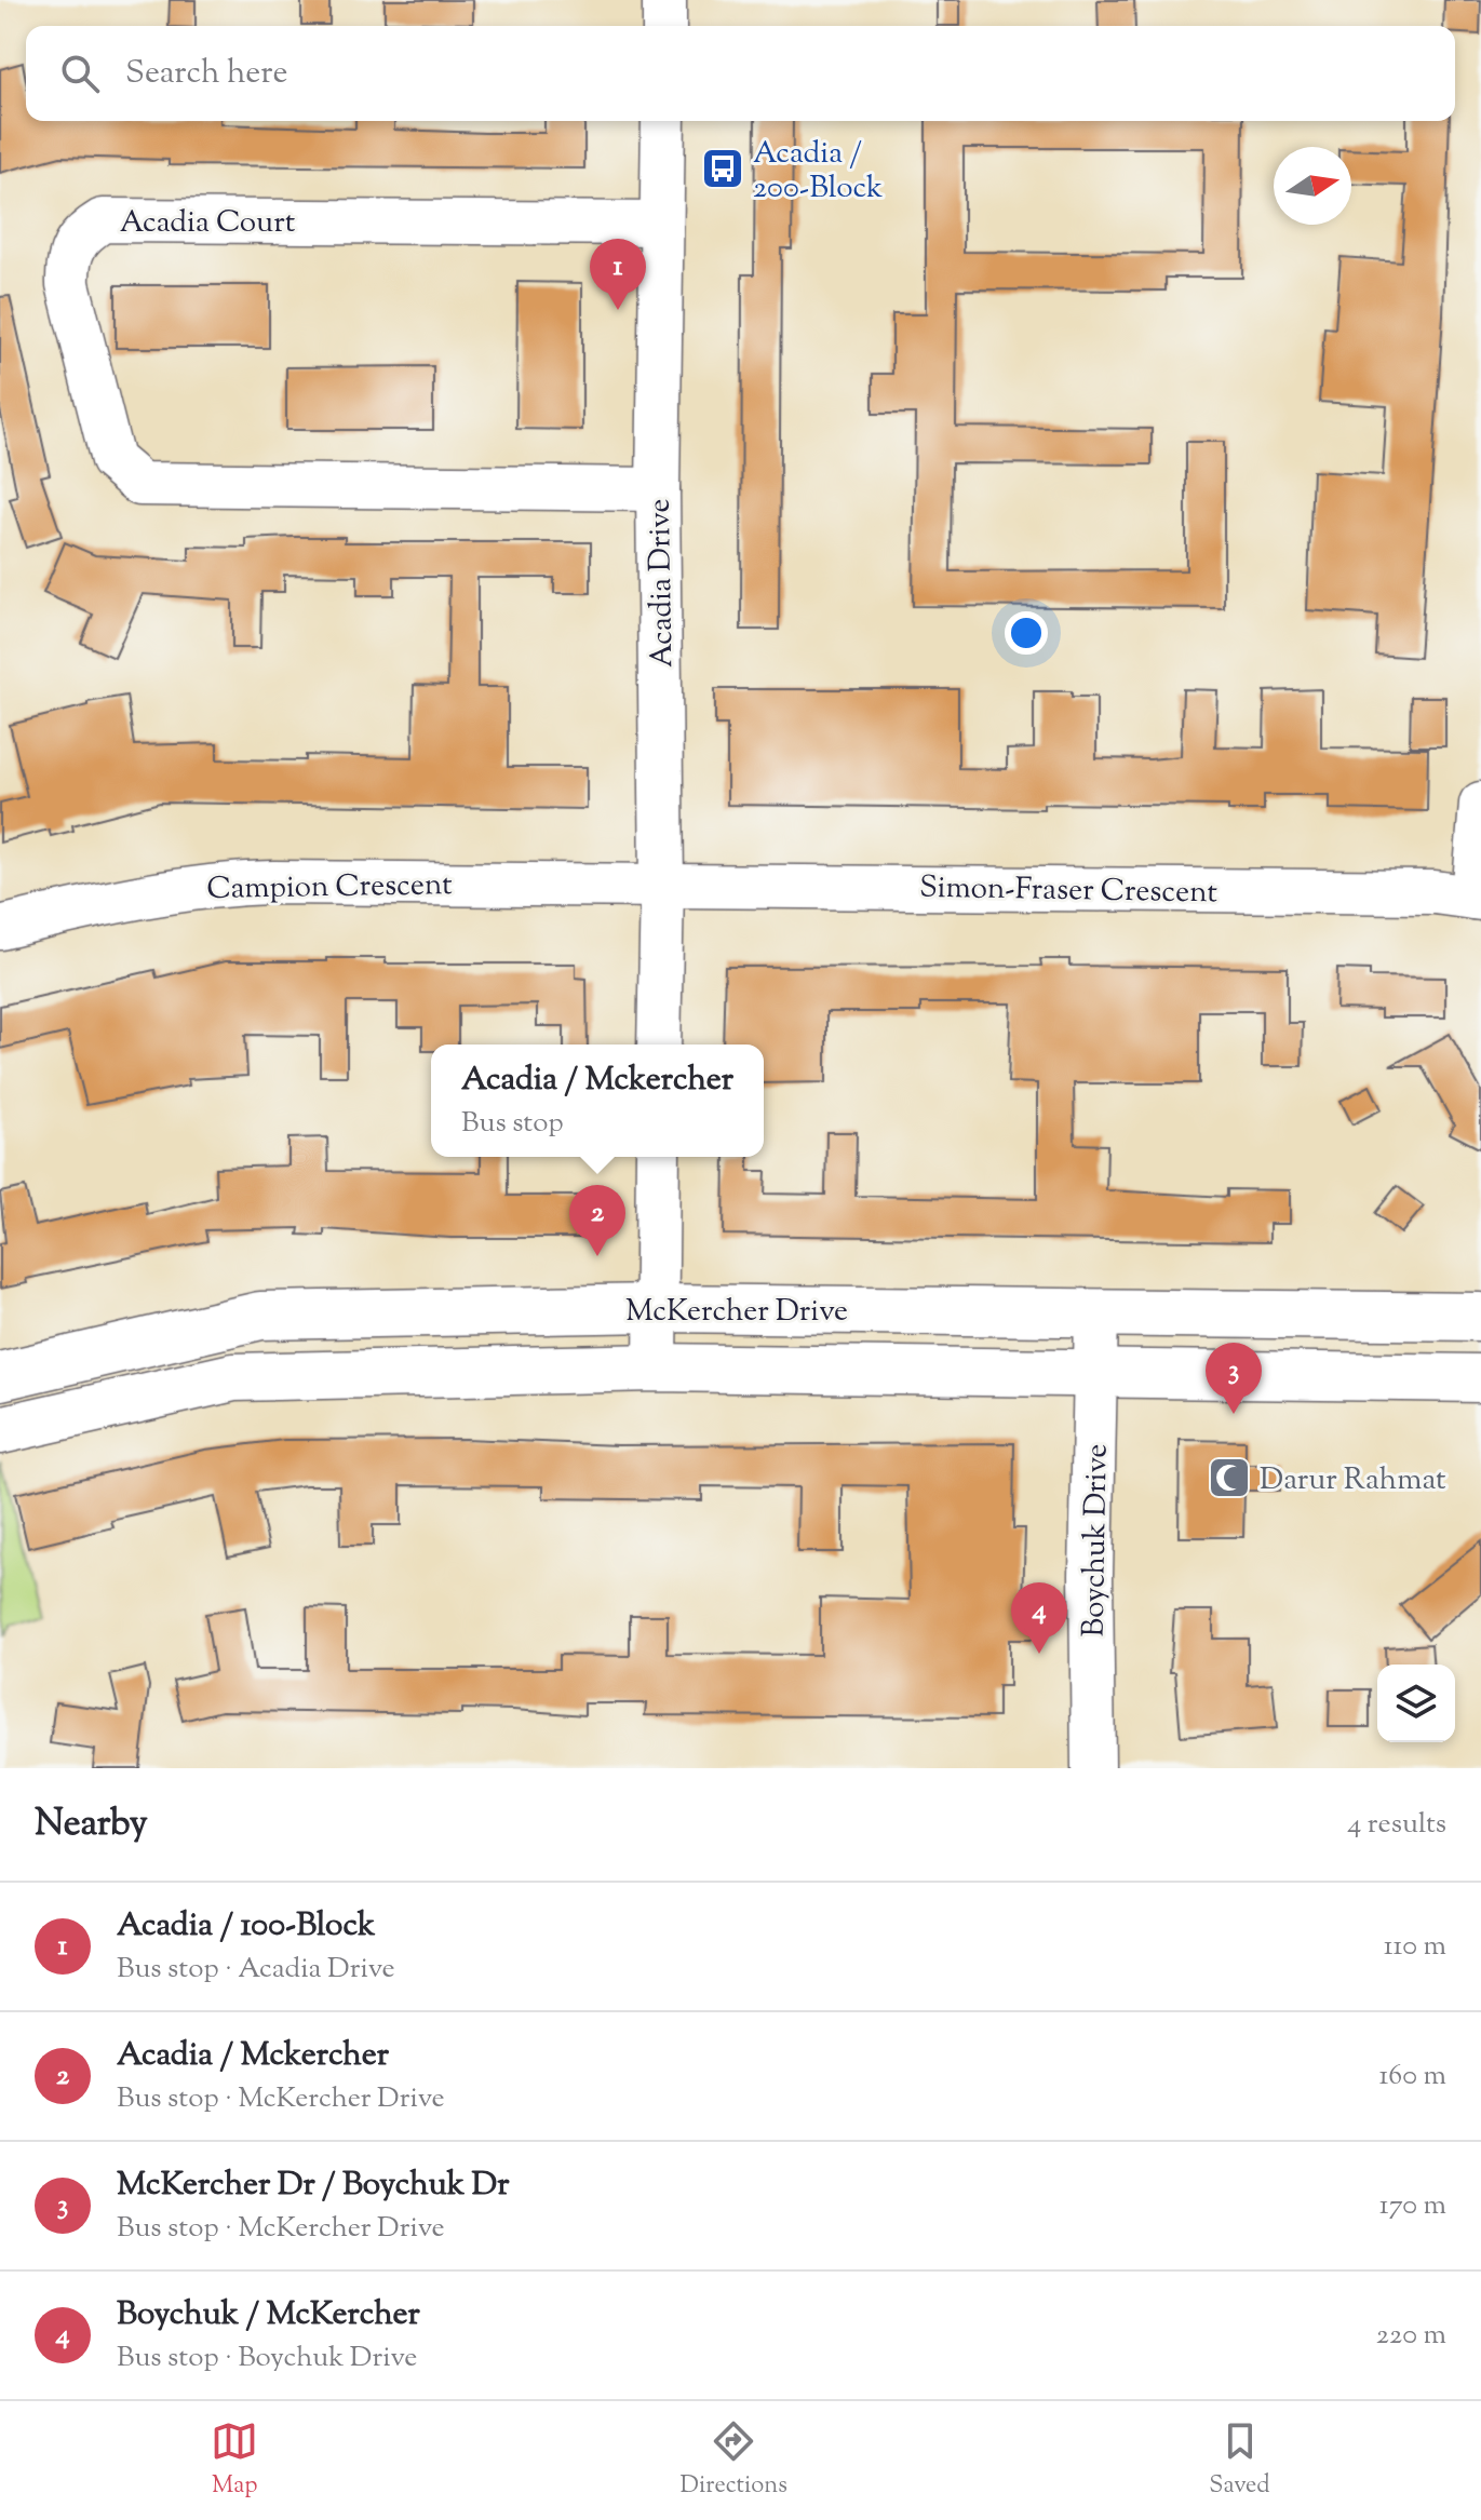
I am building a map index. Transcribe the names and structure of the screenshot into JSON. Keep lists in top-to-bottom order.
{
  "streets": {
    "main road": ["McKercher Drive"],
    "street": [
      "Acadia Court",
      "Acadia Drive",
      "Campion Crescent",
      "Simon-Fraser Crescent",
      "Boychuk Drive"
    ]
  },
  "crossings": [
    ["Acadia Court", "Acadia Drive"],
    ["Acadia Drive", "Campion Crescent"],
    ["Acadia Drive", "Simon-Fraser Crescent"],
    ["Campion Crescent", "Simon-Fraser Crescent"],
    ["McKercher Drive", "Boychuk Drive"]
  ],
  "places": {
    "bus stop": ["Acadia / 200-Block"],
    "mosque": ["Darur Rahmat"]
  },
  "north": "right",
  "page": {
    "search": "Search here",
    "pins": [
      "1",
      "2",
      "3",
      "4"
    ],
    "popup": ["Acadia / Mckercher", "Bus stop"],
    "heading": ["Nearby", "4 results"],
    "list": [
      {
        "mark": "1",
        "name": "Acadia / 100-Block",
        "note": "Bus stop · Acadia Drive",
        "value": "110 m"
      },
      {
        "mark": "2",
        "name": "Acadia / Mckercher",
        "note": "Bus stop · McKercher Drive",
        "value": "160 m"
      },
      {
        "mark": "3",
        "name": "McKercher Dr / Boychuk Dr",
        "note": "Bus stop · McKercher Drive",
        "value": "170 m"
      },
      {
        "mark": "4",
        "name": "Boychuk / McKercher",
        "note": "Bus stop · Boychuk Drive",
        "value": "220 m"
      }
    ],
    "nav": ["Map", "Directions", "Saved"]
  }
}
